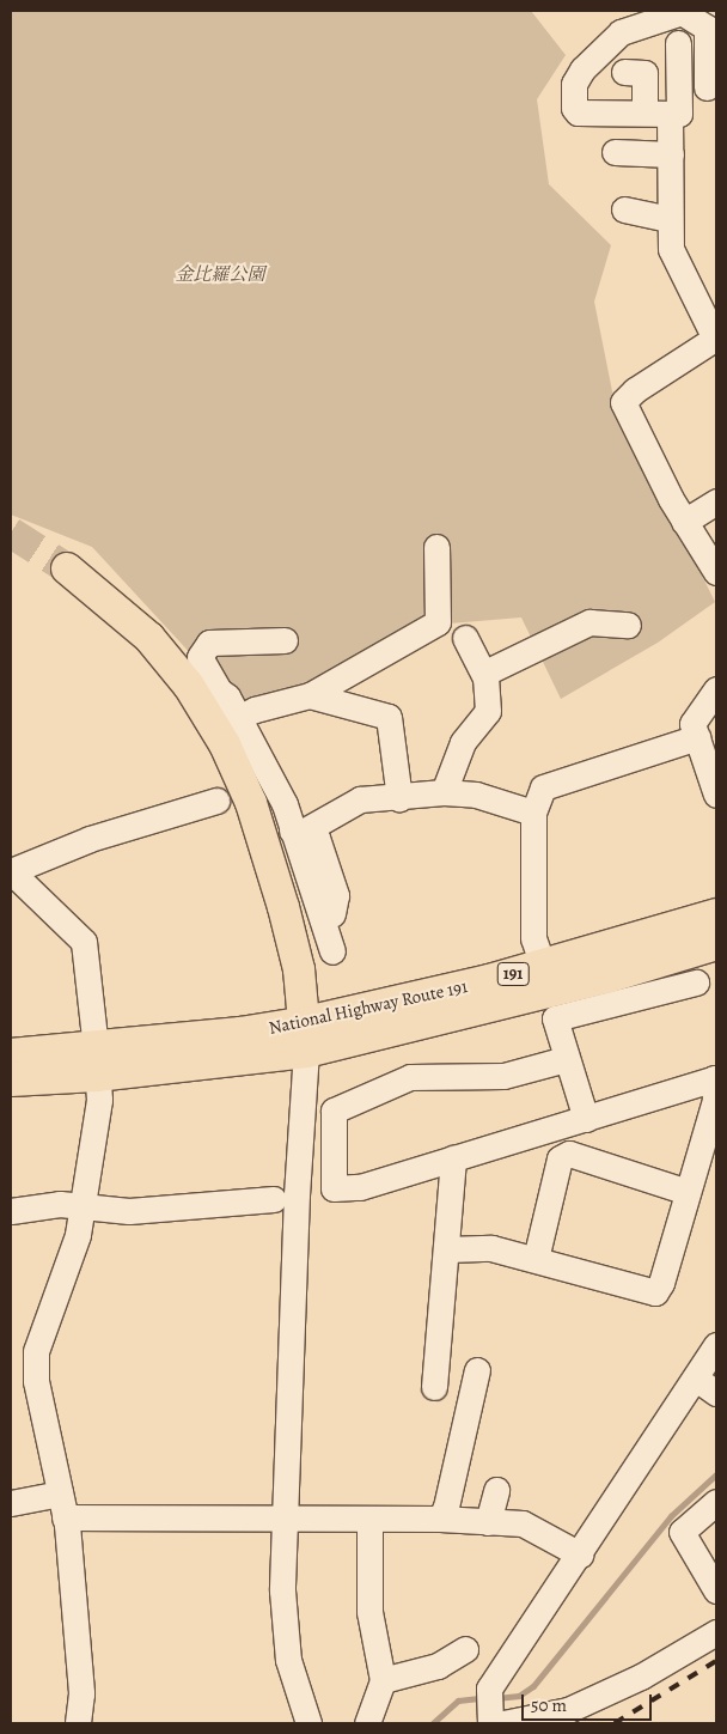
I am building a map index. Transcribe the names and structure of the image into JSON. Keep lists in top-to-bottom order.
{
  "streets": {
    "highway": ["191", "National Highway Route 191"]
  },
  "parks": ["金比羅公園"],
  "scale_bar": "50 m"
}
